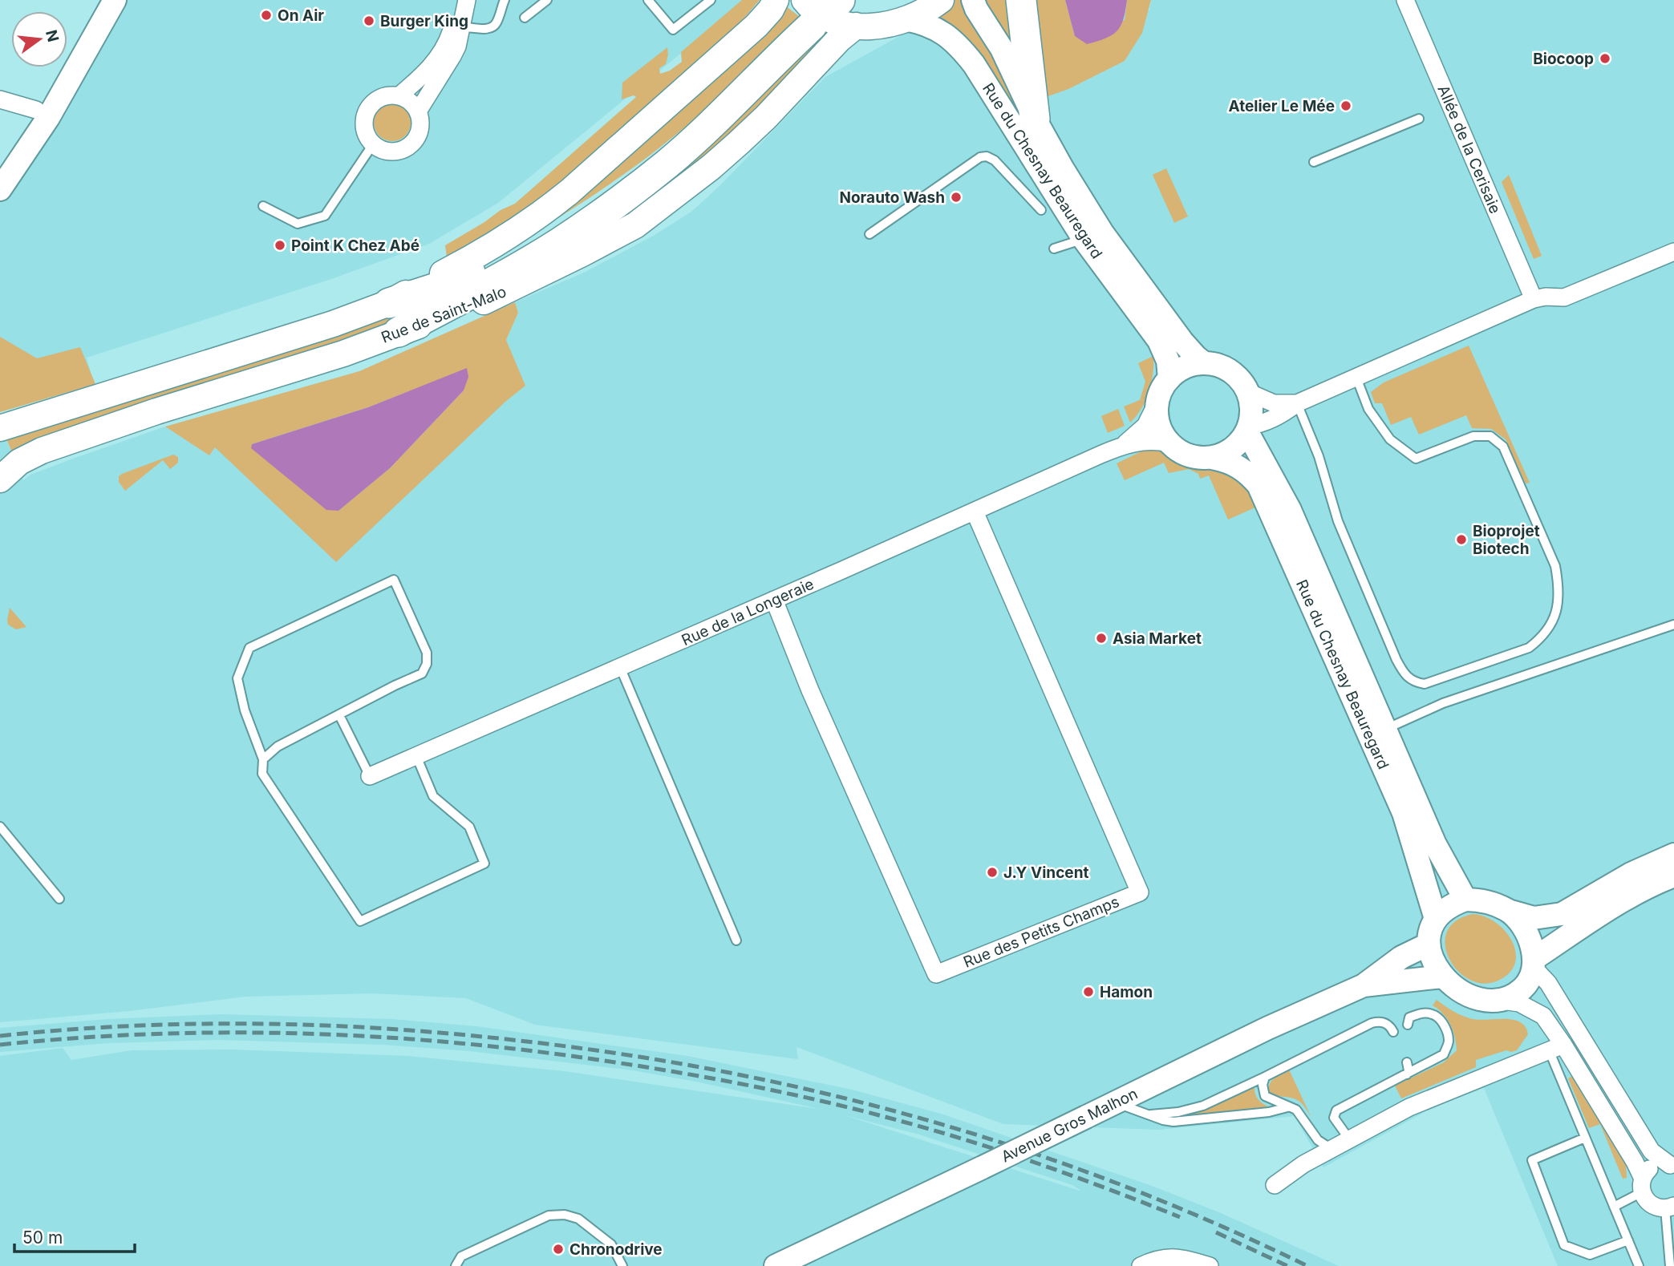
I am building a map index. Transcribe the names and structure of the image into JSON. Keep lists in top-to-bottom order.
{
  "streets": {
    "main road": ["Rue du Chesnay Beauregard", "Rue de Saint-Malo", "Avenue Gros Malhon"],
    "street": ["Allée de la Cerisaie", "Rue de la Longeraie", "Rue des Petits Champs"]
  },
  "crossings": [
    ["Rue du Chesnay Beauregard", "Rue de la Longeraie"],
    ["Rue du Chesnay Beauregard", "Avenue Gros Malhon"],
    ["Rue de la Longeraie", "Rue des Petits Champs"]
  ],
  "places": [
    "On Air",
    "Burger King",
    "Biocoop",
    "Atelier Le Mée",
    "Norauto Wash",
    "Point K Chez Abé",
    "Bioprojet Biotech",
    "Asia Market",
    "J.Y Vincent",
    "Hamon",
    "Chronodrive"
  ],
  "scale_bar": "50 m",
  "north": "right"
}
